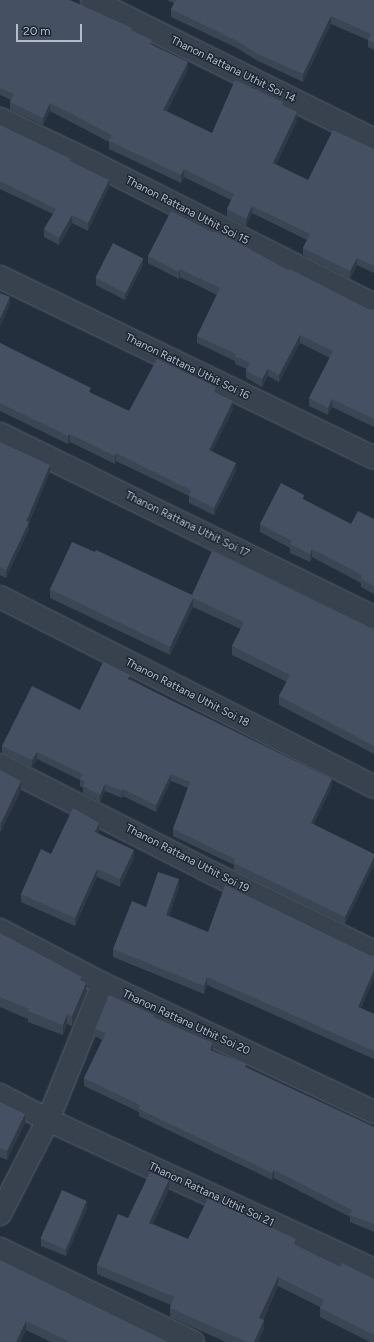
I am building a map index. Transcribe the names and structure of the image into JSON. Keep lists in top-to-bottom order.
{
  "streets": {
    "street": [
      "Thanon Rattana Uthit Soi 14",
      "Thanon Rattana Uthit Soi 15",
      "Thanon Rattana Uthit Soi 16",
      "Thanon Rattana Uthit Soi 17",
      "Thanon Rattana Uthit Soi 18",
      "Thanon Rattana Uthit Soi 19",
      "Thanon Rattana Uthit Soi 20",
      "Thanon Rattana Uthit Soi 21"
    ]
  },
  "scale_bar": "20 m"
}
